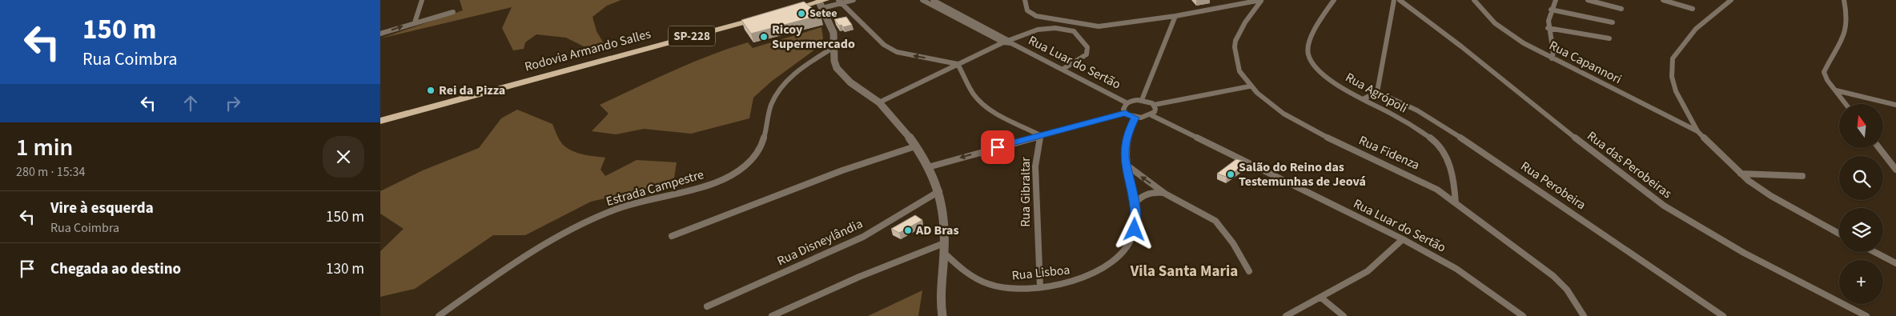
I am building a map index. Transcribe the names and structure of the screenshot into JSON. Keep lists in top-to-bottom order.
{
  "streets": {
    "main road": ["SP-228", "Rodovia Armando Salles"],
    "street": [
      "Rua Luar do Sertão",
      "Rua Capannori",
      "Rua Agrópoli",
      "Rua Fidenza",
      "Rua das Perobeiras",
      "Rua Perobeira",
      "Estrada Campestre",
      "Rua Gibraltar",
      "Rua Disneylândia",
      "Rua Lisboa"
    ]
  },
  "crossings": [
    ["Rua Agrópoli", "Rua Fidenza"],
    ["Rua Gibraltar", "Rua Lisboa"]
  ],
  "districts": ["Vila Santa Maria"],
  "places": [
    "Setee",
    "Ricoy Supermercado",
    "Rei da Pizza",
    "Salão do Reino das Testemunhas de Jeová",
    "AD Bras"
  ],
  "north": "top",
  "page": {
    "turn": ["150 m", "Rua Coimbra"],
    "map_buttons": "+",
    "heading": ["1 min", "280 m · 15:34"],
    "list": [
      {
        "name": "Vire à esquerda",
        "note": "Rua Coimbra",
        "value": "150 m"
      },
      {
        "name": "Chegada ao destino",
        "value": "130 m"
      }
    ]
  }
}
